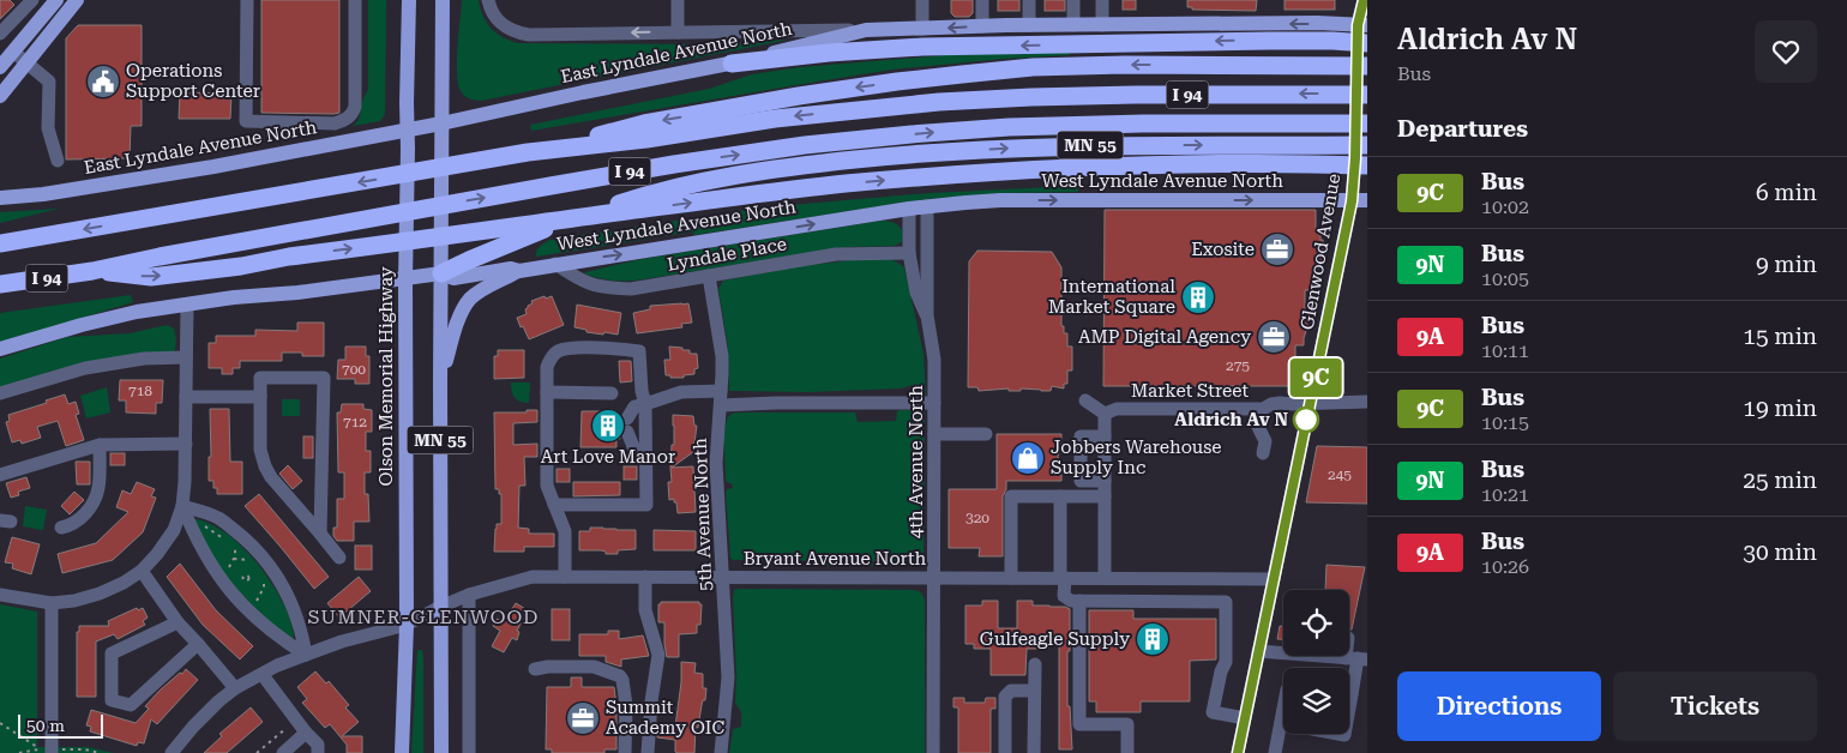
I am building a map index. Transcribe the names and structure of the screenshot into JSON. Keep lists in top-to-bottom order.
{
  "streets": {
    "highway": ["I 94", "MN 55"],
    "main road": ["East Lyndale Avenue North", "West Lyndale Avenue North", "Olson Memorial Highway"],
    "street": [
      "Glenwood Avenue",
      "Lyndale Place",
      "Market Street",
      "4th Avenue North",
      "5th Avenue North",
      "Bryant Avenue North"
    ]
  },
  "crossings": [
    ["East Lyndale Avenue North", "Glenwood Avenue"],
    ["East Lyndale Avenue North", "Olson Memorial Highway"],
    ["MN 55", "West Lyndale Avenue North"],
    ["MN 55", "Bryant Avenue North"],
    ["West Lyndale Avenue North", "Glenwood Avenue"],
    ["West Lyndale Avenue North", "Lyndale Place"],
    ["West Lyndale Avenue North", "Olson Memorial Highway"],
    ["West Lyndale Avenue North", "4th Avenue North"],
    ["Glenwood Avenue", "Market Street"],
    ["Glenwood Avenue", "Bryant Avenue North"],
    ["Lyndale Place", "4th Avenue North"],
    ["Lyndale Place", "5th Avenue North"],
    ["Olson Memorial Highway", "Bryant Avenue North"],
    ["4th Avenue North", "Bryant Avenue North"],
    ["5th Avenue North", "Bryant Avenue North"]
  ],
  "one_way": ["West Lyndale Avenue North"],
  "districts": ["SUMNER-GLENWOOD"],
  "places": {
    "public building": ["Operations Support Center"],
    "office": ["Exosite", "AMP Digital Agency", "Summit Academy OIC"],
    "building": ["International Market Square", "Art Love Manor", "Gulfeagle Supply"],
    "other": ["Aldrich Av N"],
    "shop": ["Jobbers Warehouse Supply Inc"]
  },
  "lines": ["bus line 9C"],
  "house_numbers": [
    "275",
    "700",
    "718",
    "712",
    "245",
    "320"
  ],
  "scale_bar": "50 m",
  "page": {
    "on_map": "9C",
    "heading": [
      ["Aldrich Av N", "Bus"],
      "Departures"
    ],
    "list": [
      {
        "mark": "9C",
        "name": "Bus",
        "note": "10:02",
        "value": "6 min"
      },
      {
        "mark": "9N",
        "name": "Bus",
        "note": "10:05",
        "value": "9 min"
      },
      {
        "mark": "9A",
        "name": "Bus",
        "note": "10:11",
        "value": "15 min"
      },
      {
        "mark": "9C",
        "name": "Bus",
        "note": "10:15",
        "value": "19 min"
      },
      {
        "mark": "9N",
        "name": "Bus",
        "note": "10:21",
        "value": "25 min"
      },
      {
        "mark": "9A",
        "name": "Bus",
        "note": "10:26",
        "value": "30 min"
      }
    ],
    "buttons": ["Directions", "Tickets"],
    "scale": "50 m"
  }
}
